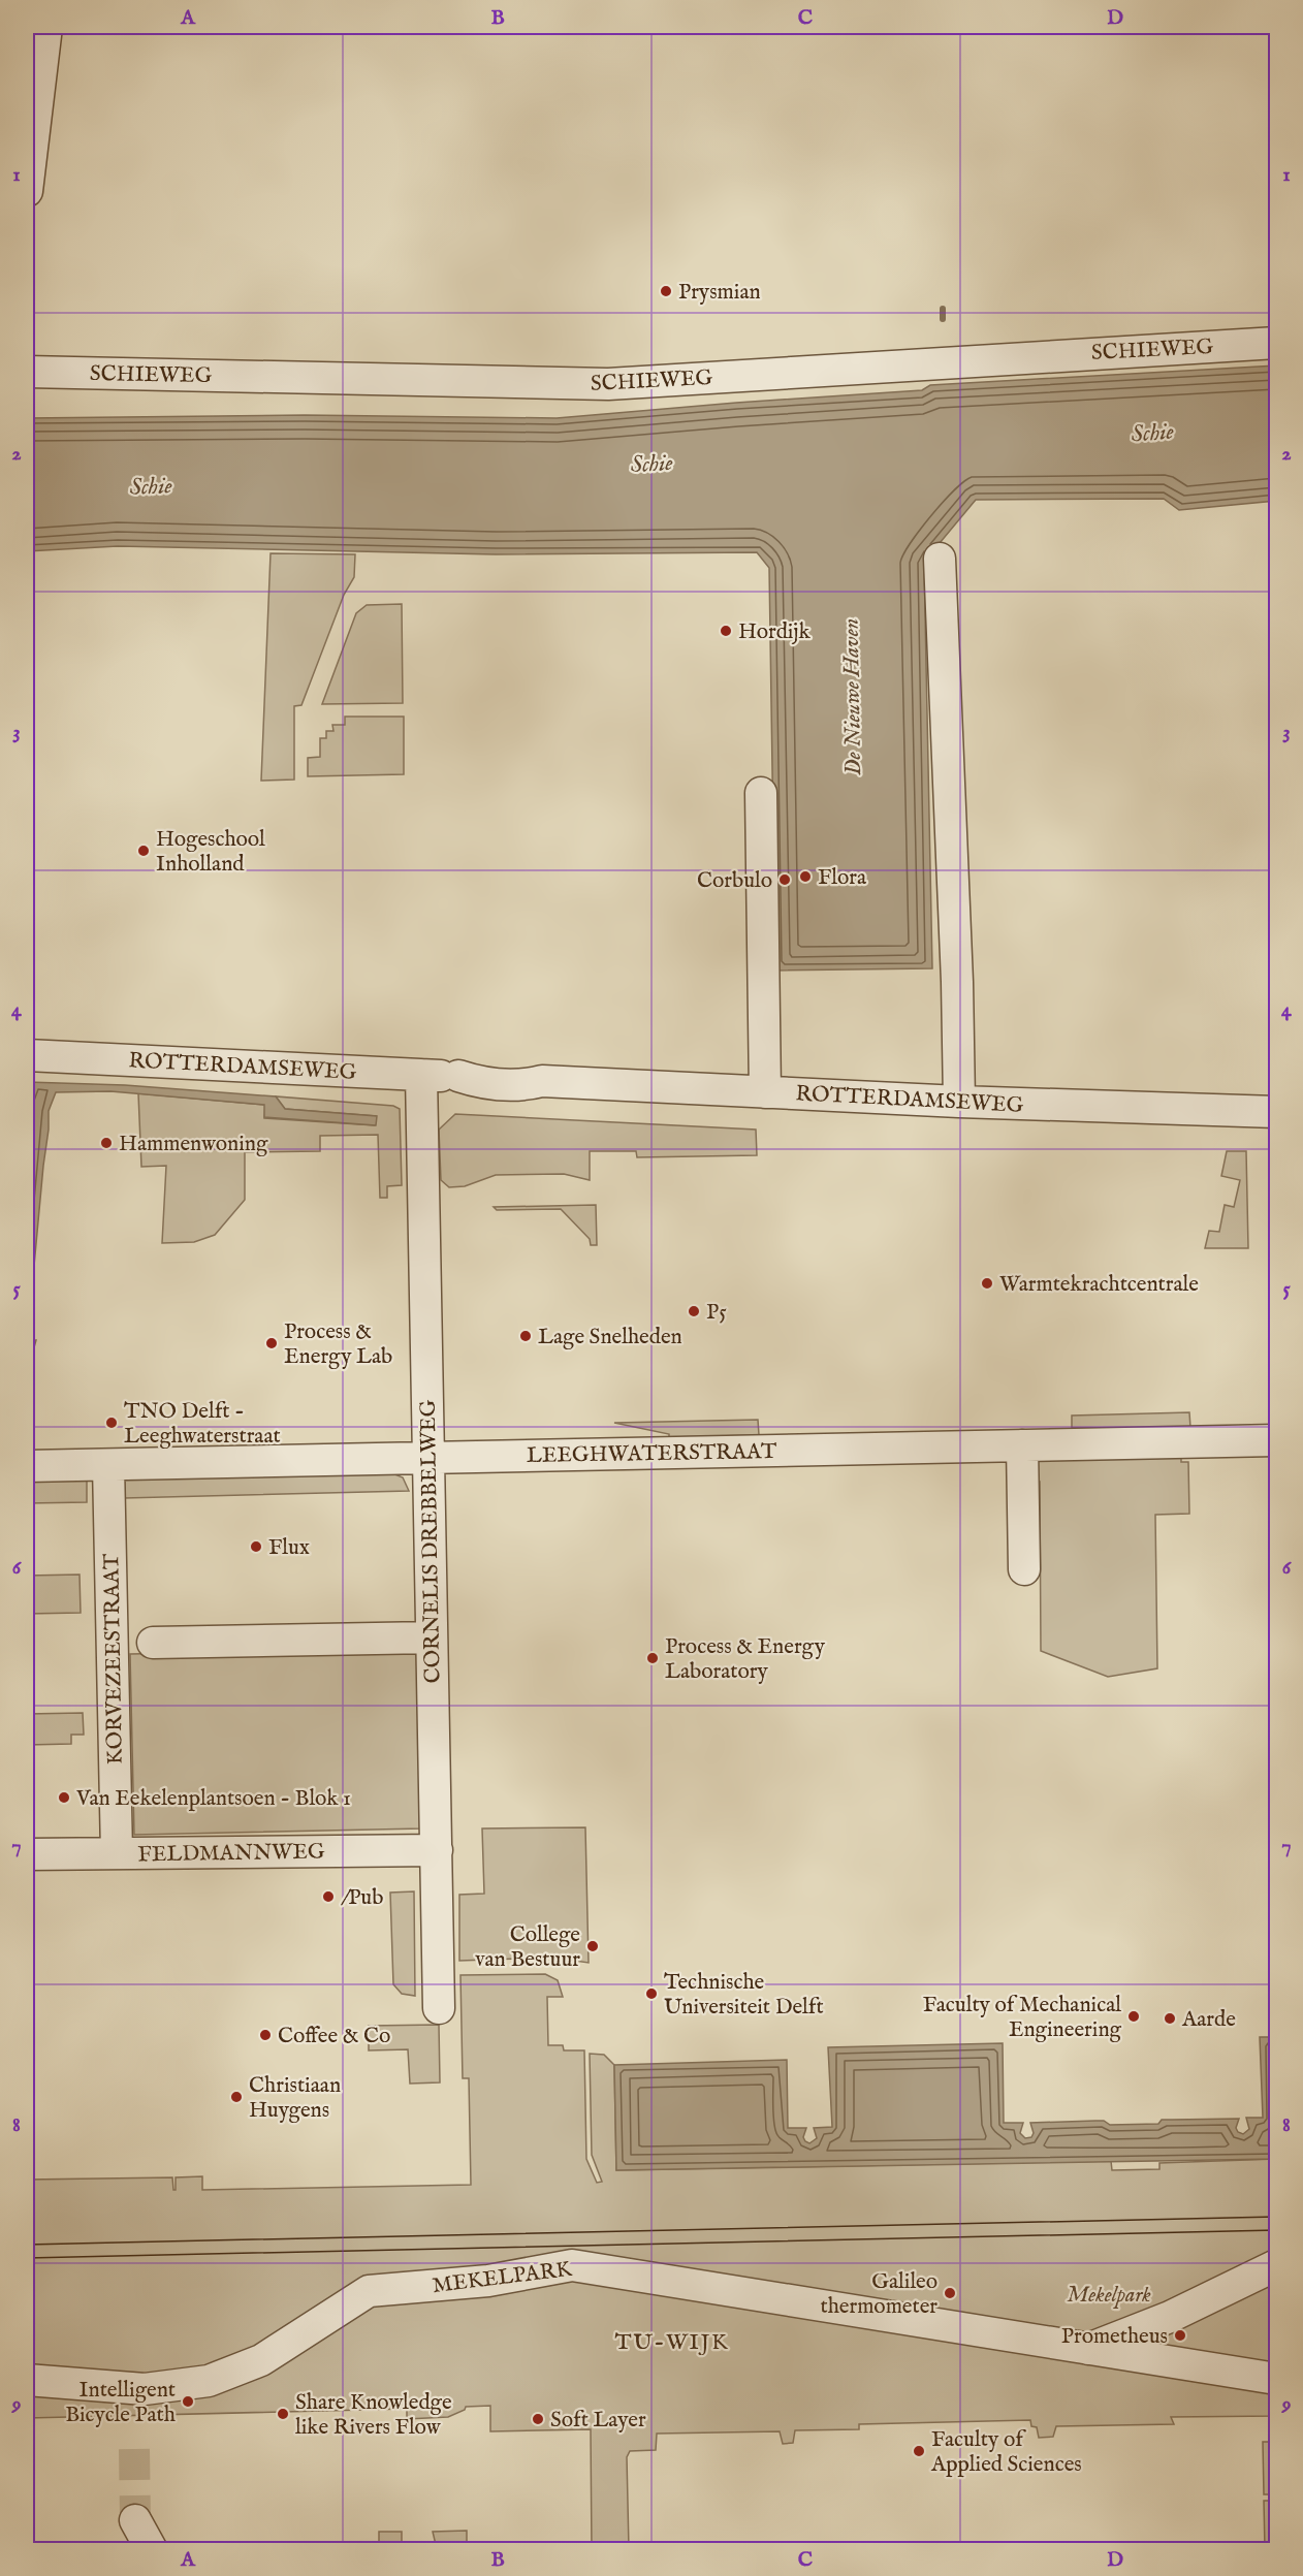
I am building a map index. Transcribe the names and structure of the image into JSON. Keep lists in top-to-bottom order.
{
  "streets": {
    "street": [
      "SCHIEWEG",
      "ROTTERDAMSEWEG",
      "LEEGHWATERSTRAAT",
      "CORNELIS DREBBELWEG",
      "KORVEZEESTRAAT",
      "FELDMANNWEG",
      "MEKELPARK"
    ]
  },
  "crossings": [
    ["ROTTERDAMSEWEG", "CORNELIS DREBBELWEG"],
    ["LEEGHWATERSTRAAT", "CORNELIS DREBBELWEG"],
    ["LEEGHWATERSTRAAT", "KORVEZEESTRAAT"],
    ["CORNELIS DREBBELWEG", "FELDMANNWEG"],
    ["KORVEZEESTRAAT", "FELDMANNWEG"]
  ],
  "districts": ["TU-WIJK"],
  "water": ["Schie", "De Nieuwe Haven"],
  "parks": ["Mekelpark"],
  "places": [
    "Prysmian",
    "Hordijk",
    "Hogeschool Inholland",
    "Flora",
    "Corbulo",
    "Hammenwoning",
    "Warmtekrachtcentrale",
    "P5",
    "Lage Snelheden",
    "Process & Energy Lab",
    "TNO Delft - Leeghwaterstraat",
    "Flux",
    "Process & Energy Laboratory",
    "Van Eekelenplantsoen - Blok 1",
    "/Pub",
    "College van Bestuur",
    "Technische Universiteit Delft",
    "Faculty of Mechanical Engineering",
    "Aarde",
    "Coffee & Co",
    "Christiaan Huygens",
    "Galileo thermometer",
    "Prometheus",
    "Intelligent Bicycle Path",
    "Share Knowledge like Rivers Flow",
    "Soft Layer",
    "Faculty of Applied Sciences"
  ],
  "grid": {
    "columns": [
      "A",
      "B",
      "C",
      "D"
    ],
    "rows": [
      "1",
      "2",
      "3",
      "4",
      "5",
      "6",
      "7",
      "8",
      "9"
    ]
  }
}
